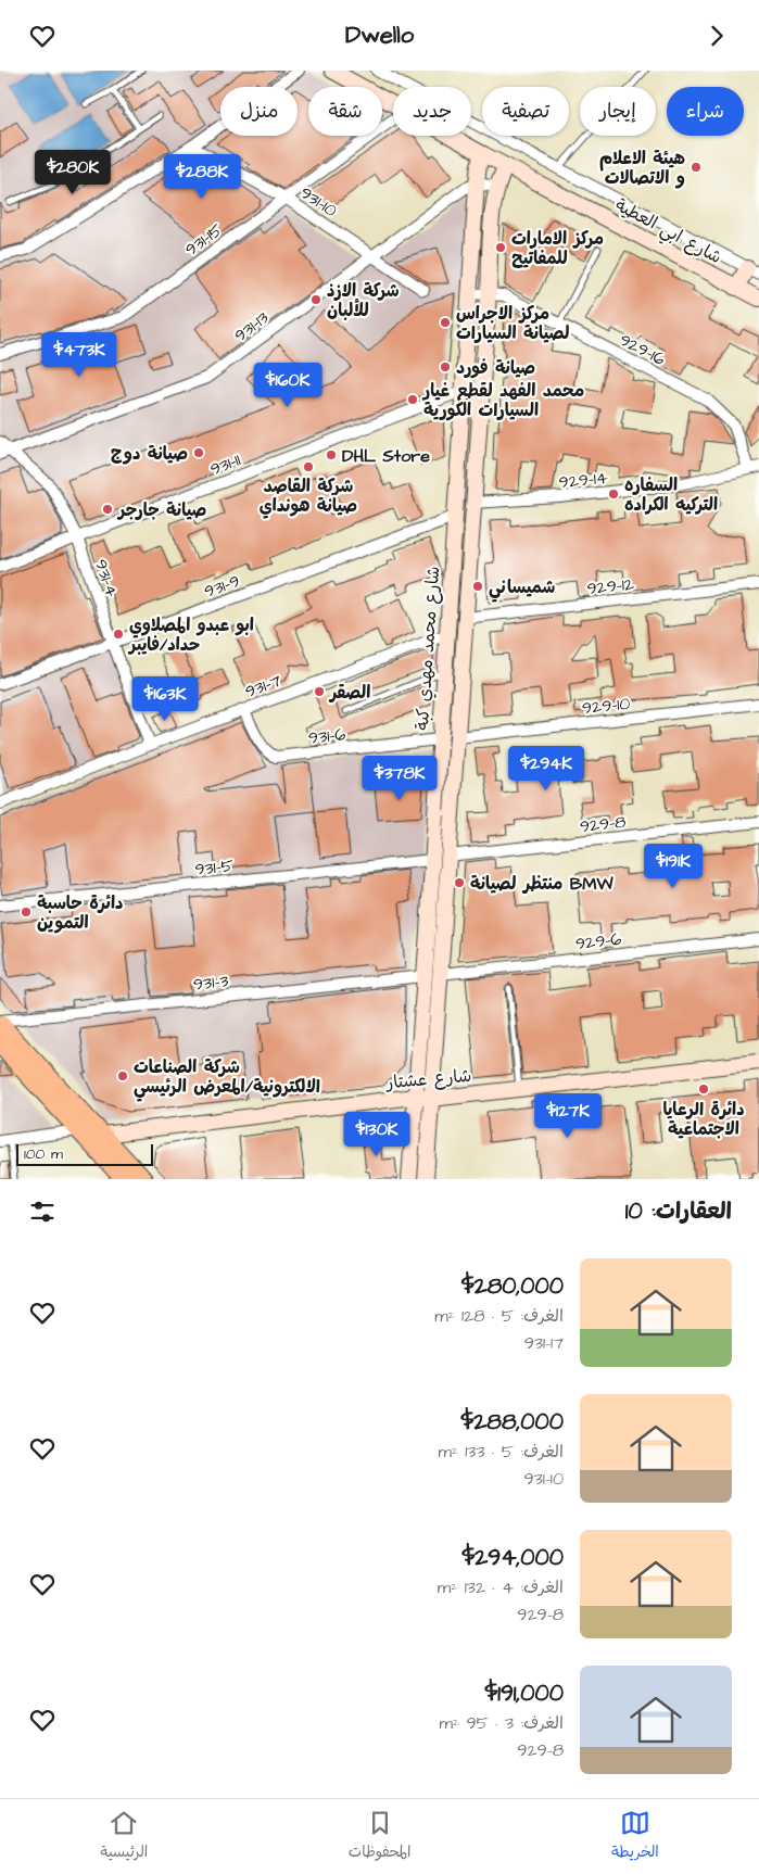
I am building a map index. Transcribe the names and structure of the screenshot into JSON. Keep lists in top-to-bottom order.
{
  "streets": {
    "street": [
      "931-10",
      "شارع ابي العطية",
      "931-15",
      "931-13",
      "929-16",
      "931-11",
      "929-14",
      "931-4",
      "931-9",
      "929-12",
      "شارع محمد مهدي كبة",
      "931-7",
      "929-10",
      "931-6",
      "929-8",
      "931-5",
      "929-6",
      "931-3",
      "شارع عشتار"
    ]
  },
  "crossings": [
    ["931-10", "931-15"],
    ["931-10", "931-13"],
    ["شارع ابي العطية", "شارع محمد مهدي كبة"],
    ["931-13", "931-4"],
    ["931-13", "شارع محمد مهدي كبة"],
    ["929-16", "929-14"],
    ["929-16", "شارع محمد مهدي كبة"],
    ["931-11", "931-4"],
    ["931-11", "شارع محمد مهدي كبة"],
    ["929-14", "شارع محمد مهدي كبة"],
    ["931-4", "931-9"],
    ["931-4", "931-7"],
    ["931-9", "شارع محمد مهدي كبة"],
    ["929-12", "شارع محمد مهدي كبة"],
    ["شارع محمد مهدي كبة", "931-7"],
    ["شارع محمد مهدي كبة", "929-10"],
    ["شارع محمد مهدي كبة", "931-6"],
    ["شارع محمد مهدي كبة", "929-8"],
    ["شارع محمد مهدي كبة", "931-5"],
    ["شارع محمد مهدي كبة", "929-6"],
    ["شارع محمد مهدي كبة", "931-3"],
    ["شارع محمد مهدي كبة", "شارع عشتار"],
    ["931-7", "931-6"]
  ],
  "places": [
    "هيئة الاعلام و الاتصالات",
    "مركز الامارات للمفاتيح",
    "شركة الازذ للألبان",
    "مركز الاجراس لصيانة السيارات",
    "صيانة فورد",
    "محمد الفهد لقطع غيار السيارات الكورية",
    "صيانة دوج",
    "DHL Store",
    "شركة القاصد صيانة هونداي",
    "السفاره التركيه الكراده",
    "صيانة جارجر",
    "شميساني",
    "ابو عبدو المصلاوي حداد/فايبر",
    "الصقر",
    "منتظر لصيانة BMW",
    "دائرة حاسبة التموين",
    "شركة الصناعات الالكترونية/المعرض الرئيسي",
    "دائرة الرعايا الاجتماعية"
  ],
  "scale_bar": "100 m",
  "page": {
    "header": "Dwello",
    "chip": [
      "شراء",
      "إيجار",
      "تصفية",
      "جديد",
      "شقة",
      "منزل"
    ],
    "price": [
      "$280K",
      "$288K",
      "$473K",
      "$160K",
      "$163K",
      "$294K",
      "$378K",
      "$191K",
      "$127K",
      "$130K"
    ],
    "scale": "100 m",
    "heading": "العقارات: 10",
    "list": [
      {
        "name": "$280,000",
        "note": "الغرف: 5 · 128 m² · 931-17"
      },
      {
        "name": "$288,000",
        "note": "الغرف: 5 · 133 m² · 931-10"
      },
      {
        "name": "$294,000",
        "note": "الغرف: 4 · 132 m² · 929-8"
      },
      {
        "name": "$191,000",
        "note": "الغرف: 3 · 95 m² · 929-8"
      }
    ],
    "tabs": ["الخريطة", "المحفوظات", "الرئيسية"]
  }
}
